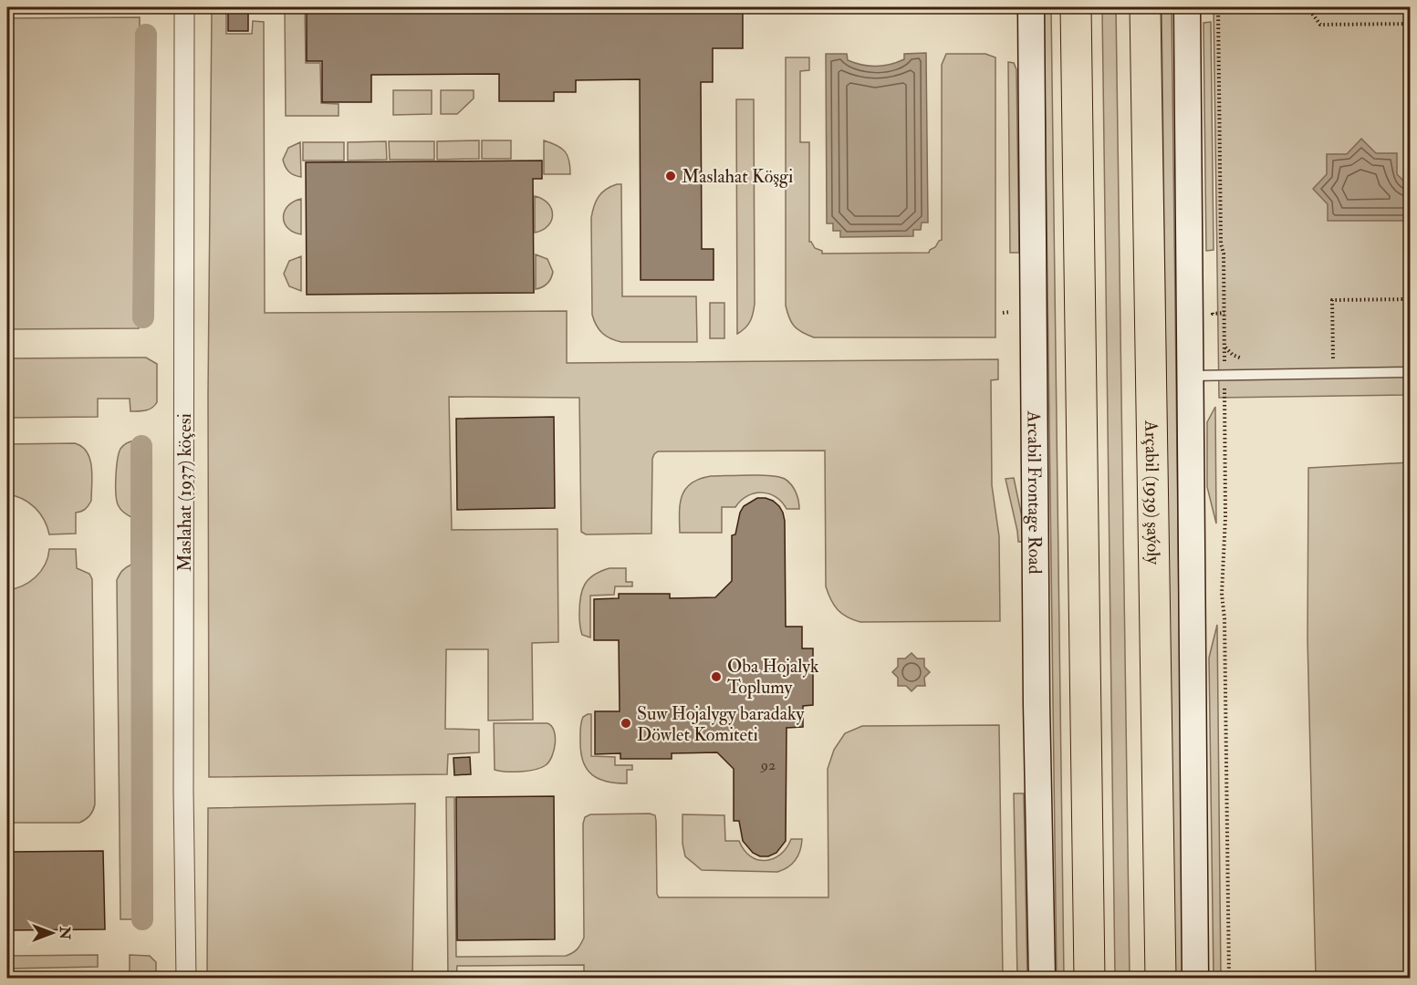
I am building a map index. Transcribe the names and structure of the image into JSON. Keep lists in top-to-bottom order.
{
  "streets": {
    "main road": ["Arçabil (1939) şaýoly"],
    "street": ["Maslahat (1937) köçesi", "Arcabil Frontage Road"]
  },
  "places": ["Maslahat Köşgi", "Oba Hojalyk Toplumy", "Suw Hojalygy baradaky Döwlet Komiteti"],
  "house_numbers": ["92"],
  "north": "right"
}
